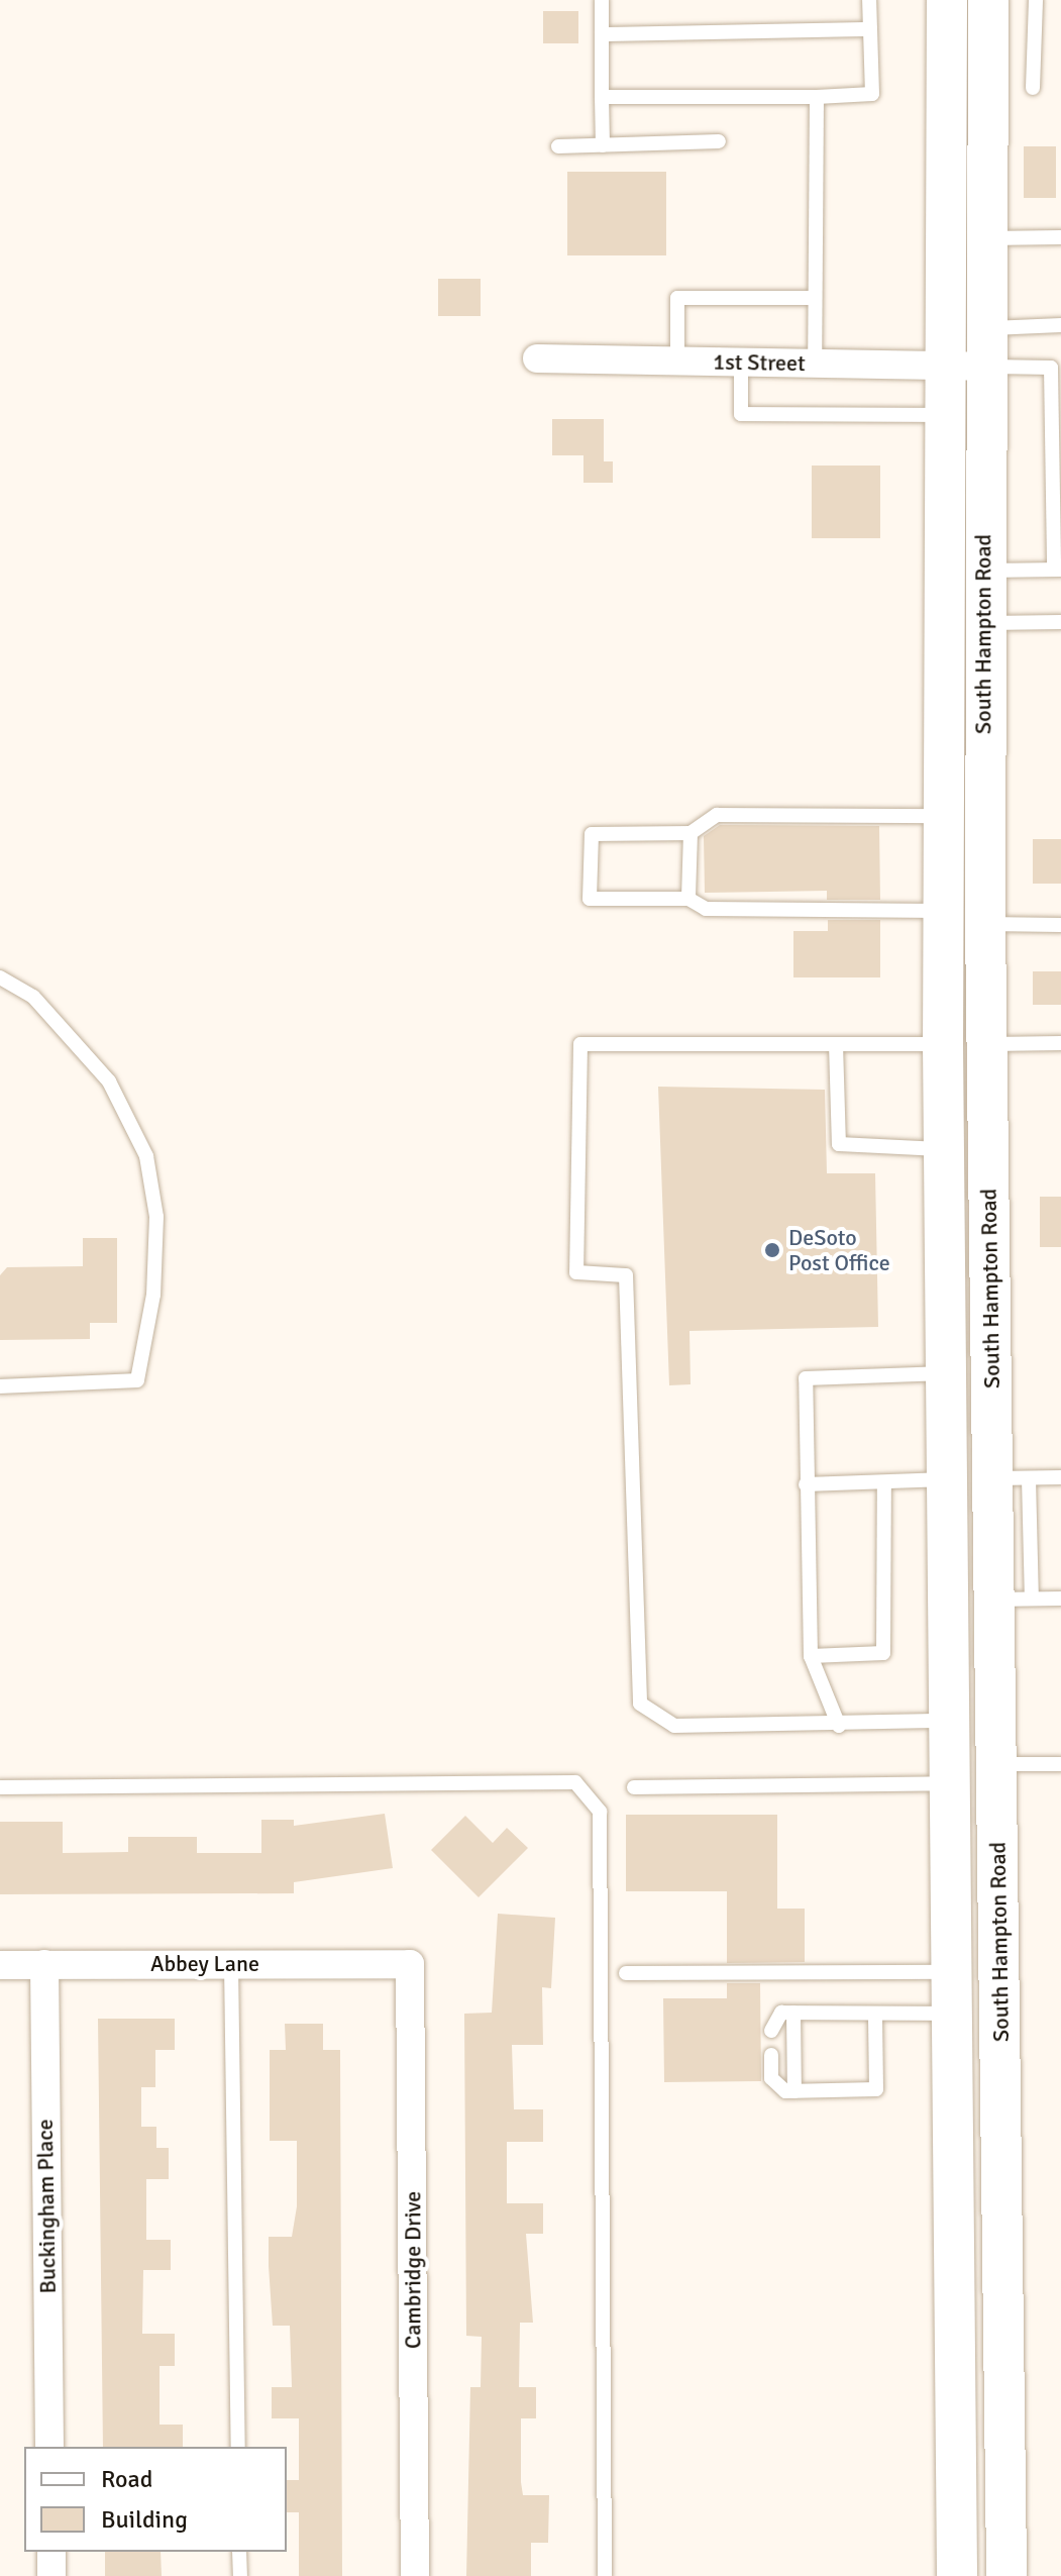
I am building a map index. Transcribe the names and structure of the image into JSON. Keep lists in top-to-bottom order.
{
  "streets": {
    "main road": ["South Hampton Road"],
    "street": [
      "1st Street",
      "Abbey Lane",
      "Buckingham Place",
      "Cambridge Drive"
    ]
  },
  "crossings": [
    ["1st Street", "South Hampton Road"],
    ["Abbey Lane", "Buckingham Place"],
    ["Abbey Lane", "Cambridge Drive"]
  ],
  "places": ["DeSoto Post Office"],
  "legend": ["Road", "Building"]
}
